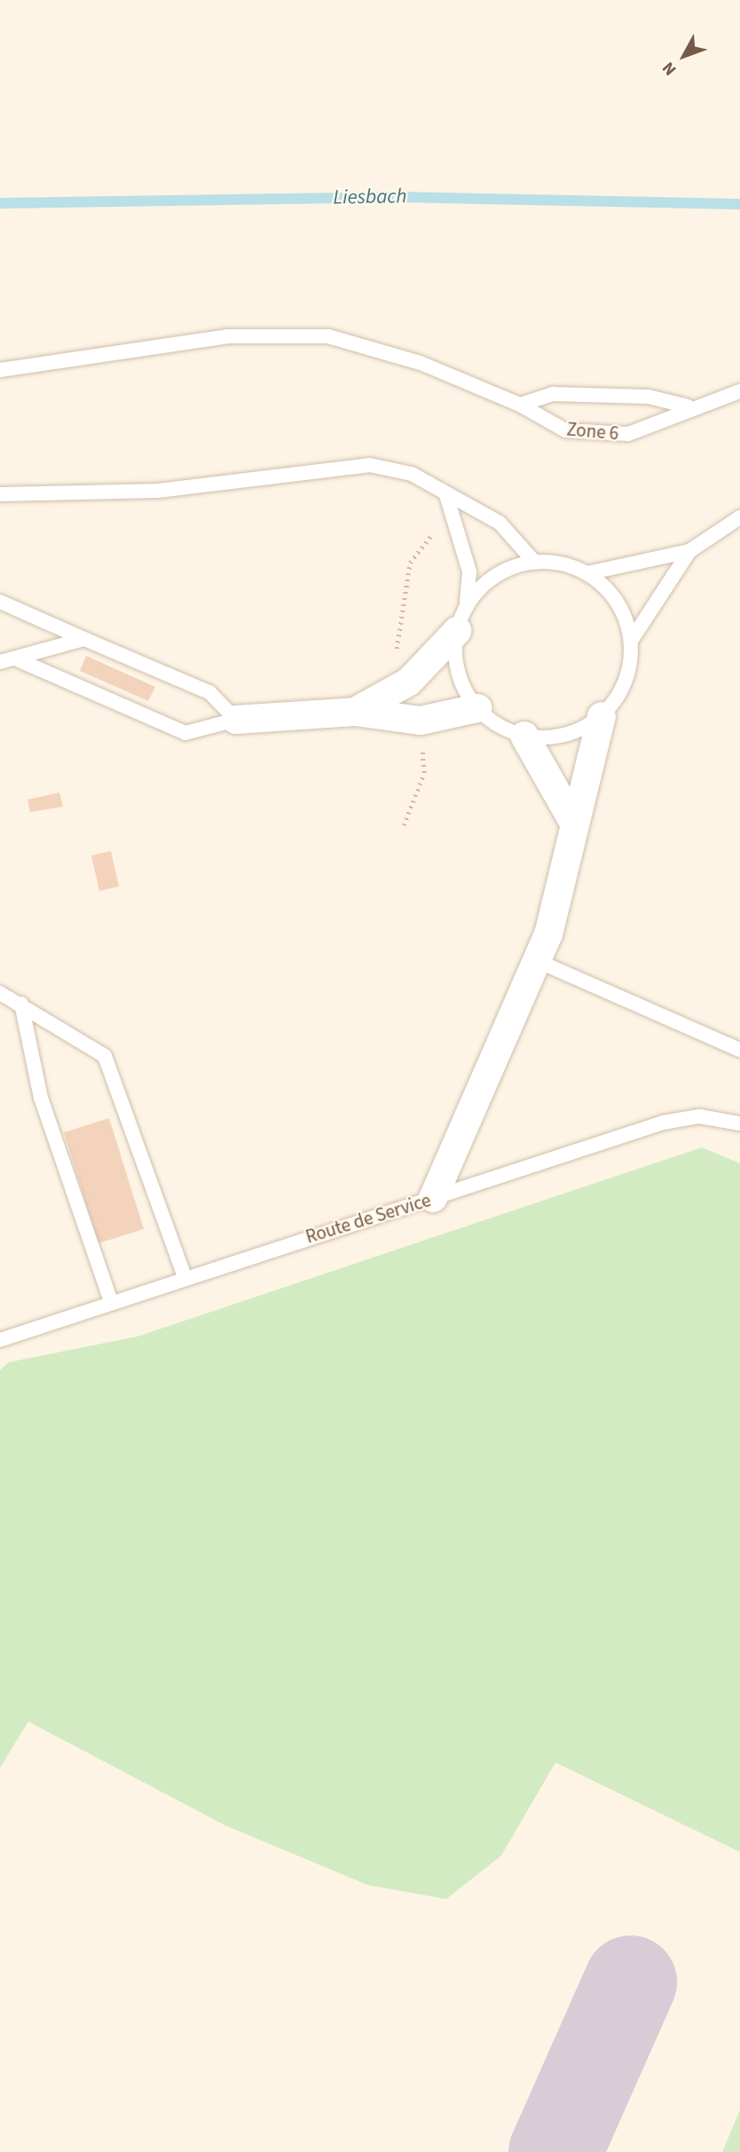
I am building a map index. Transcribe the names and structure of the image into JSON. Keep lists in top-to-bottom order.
{
  "streets": {
    "lane": ["Zone 6", "Route de Service"]
  },
  "water": ["Liesbach"],
  "north": "bottom left"
}
